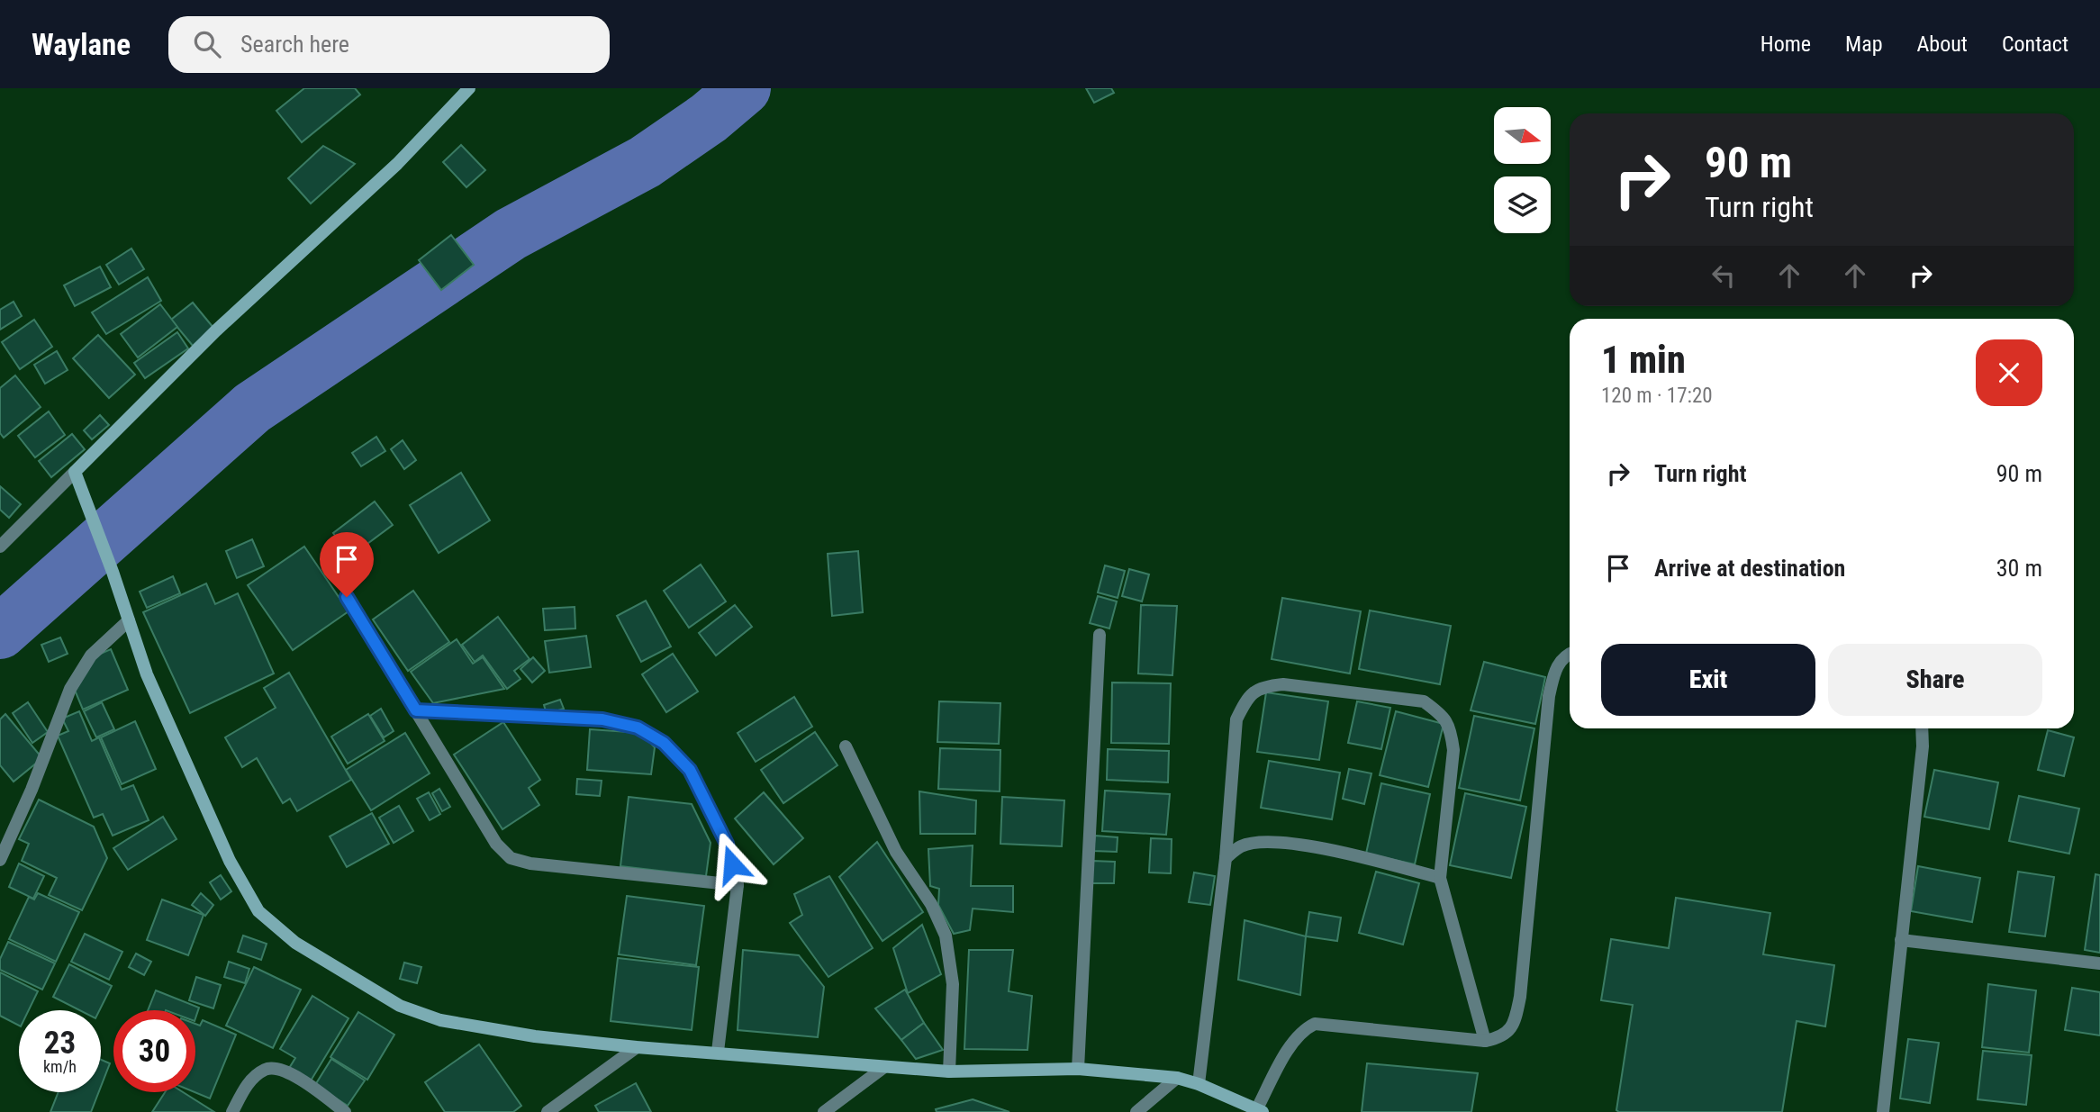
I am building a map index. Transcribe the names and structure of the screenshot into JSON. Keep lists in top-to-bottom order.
{
  "north": "right",
  "page": {
    "header": "Waylane",
    "search": "Search here",
    "nav": [
      "Home",
      "Map",
      "About",
      "Contact"
    ],
    "turn": ["90 m", "Turn right"],
    "heading": ["1 min", "120 m · 17:20"],
    "list": [
      {
        "name": "Turn right",
        "value": "90 m"
      },
      {
        "name": "Arrive at destination",
        "value": "30 m"
      }
    ],
    "buttons": ["Exit", "Share"],
    "speed": "23 km/h",
    "limit": "30"
  }
}
